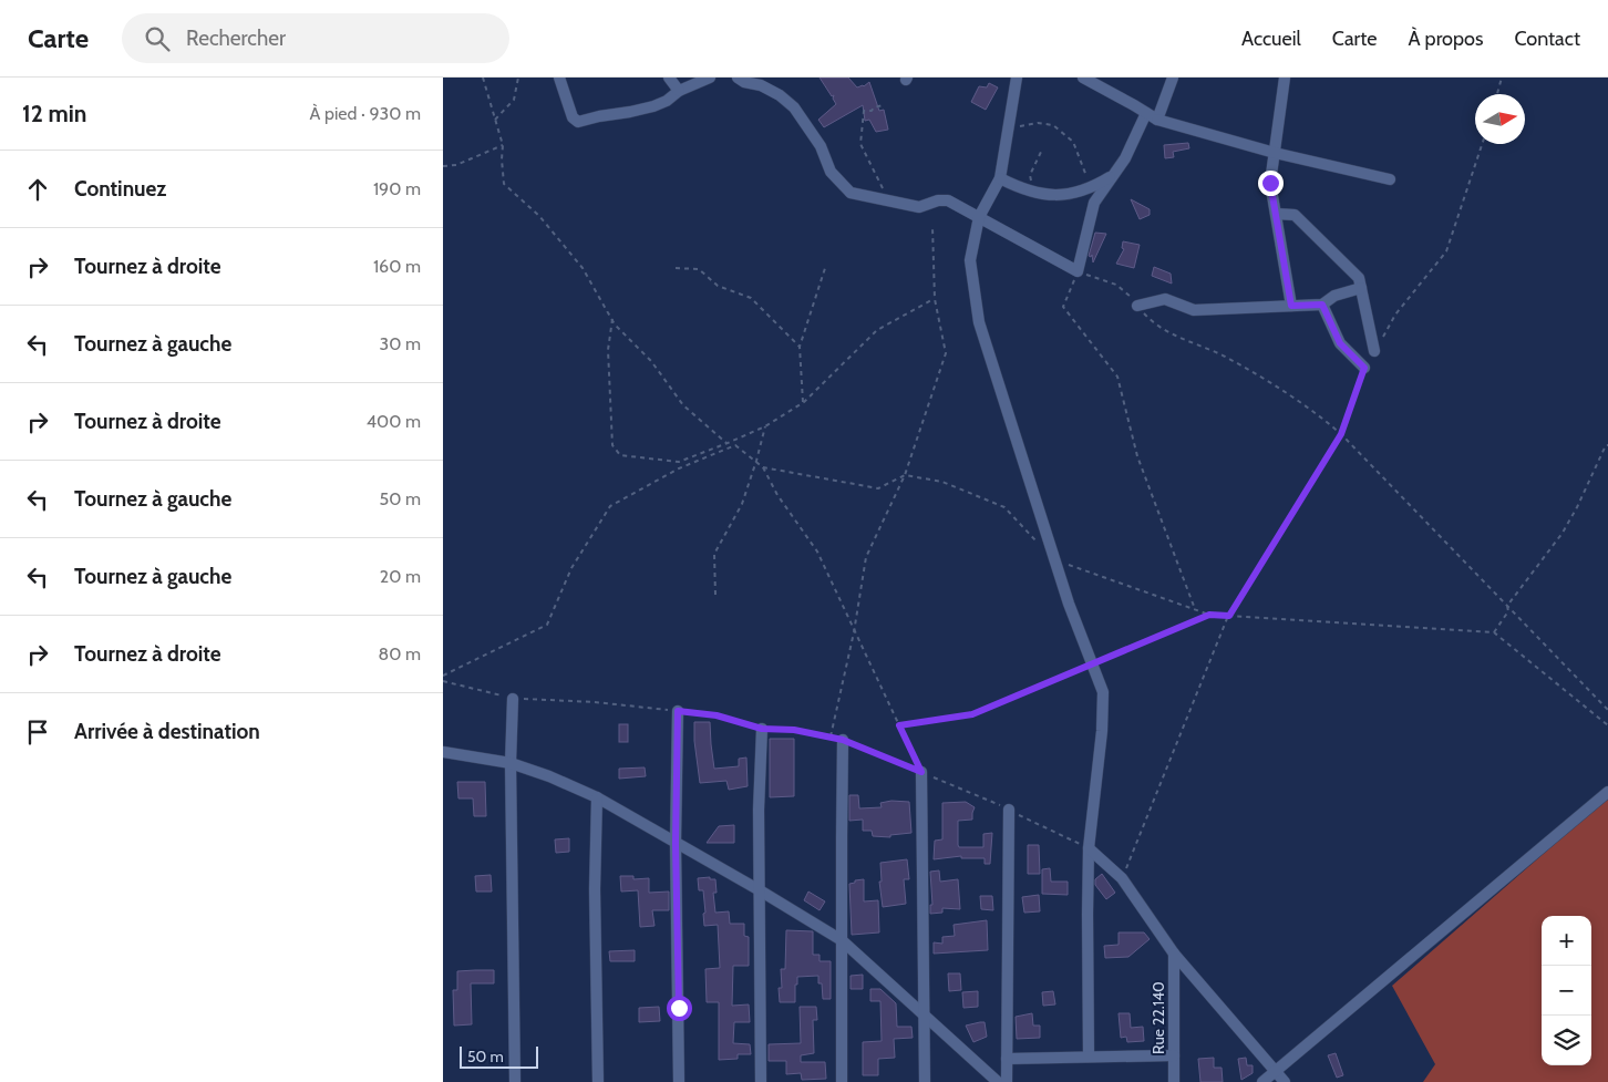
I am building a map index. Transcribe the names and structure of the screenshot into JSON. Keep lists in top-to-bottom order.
{
  "streets": {
    "street": ["Rue 22.140"]
  },
  "scale_bar": "50 m",
  "north": "right",
  "page": {
    "header": "Carte",
    "search": "Rechercher",
    "nav": [
      "Accueil",
      "Carte",
      "À propos",
      "Contact"
    ],
    "heading": ["12 min", "À pied · 930 m"],
    "list": [
      ["Continuez", "190 m"],
      ["Tournez à droite", "160 m"],
      ["Tournez à gauche", "30 m"],
      ["Tournez à droite", "400 m"],
      ["Tournez à gauche", "50 m"],
      ["Tournez à gauche", "20 m"],
      ["Tournez à droite", "80 m"],
      "Arrivée à destination"
    ],
    "map_buttons": ["+", "−"],
    "scale": "50 m"
  }
}
